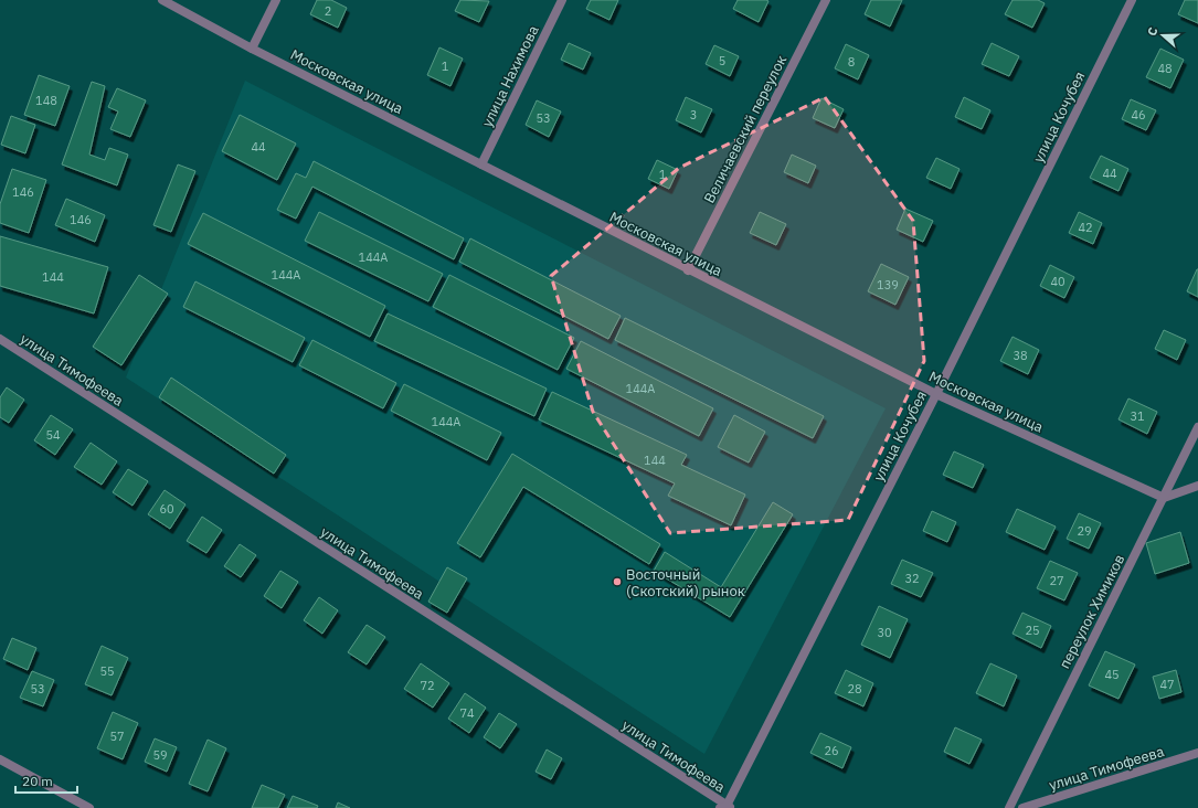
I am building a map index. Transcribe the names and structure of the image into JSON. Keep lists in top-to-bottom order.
{
  "streets": {
    "street": [
      "улица Нахимова",
      "Московская улица",
      "улица Кочубея",
      "Величаевский переулок",
      "улица Тимофеева",
      "переулок Химиков"
    ]
  },
  "crossings": [
    ["улица Нахимова", "Московская улица"],
    ["Московская улица", "улица Кочубея"],
    ["Московская улица", "Величаевский переулок"],
    ["Московская улица", "переулок Химиков"],
    ["улица Кочубея", "улица Тимофеева"]
  ],
  "places": ["Восточный (Скотский) рынок"],
  "house_numbers": [
    "2",
    "5",
    "8",
    "1",
    "48",
    "148",
    "3",
    "46",
    "53",
    "44",
    "44",
    "1",
    "146",
    "146",
    "42",
    "144А",
    "144А",
    "144",
    "40",
    "139",
    "38",
    "144А",
    "31",
    "144А",
    "54",
    "144",
    "60",
    "29",
    "32",
    "27",
    "25",
    "30",
    "55",
    "45",
    "47",
    "72",
    "53",
    "28",
    "74",
    "57",
    "26",
    "59"
  ],
  "scale_bar": "20 m",
  "north": "left"
}
